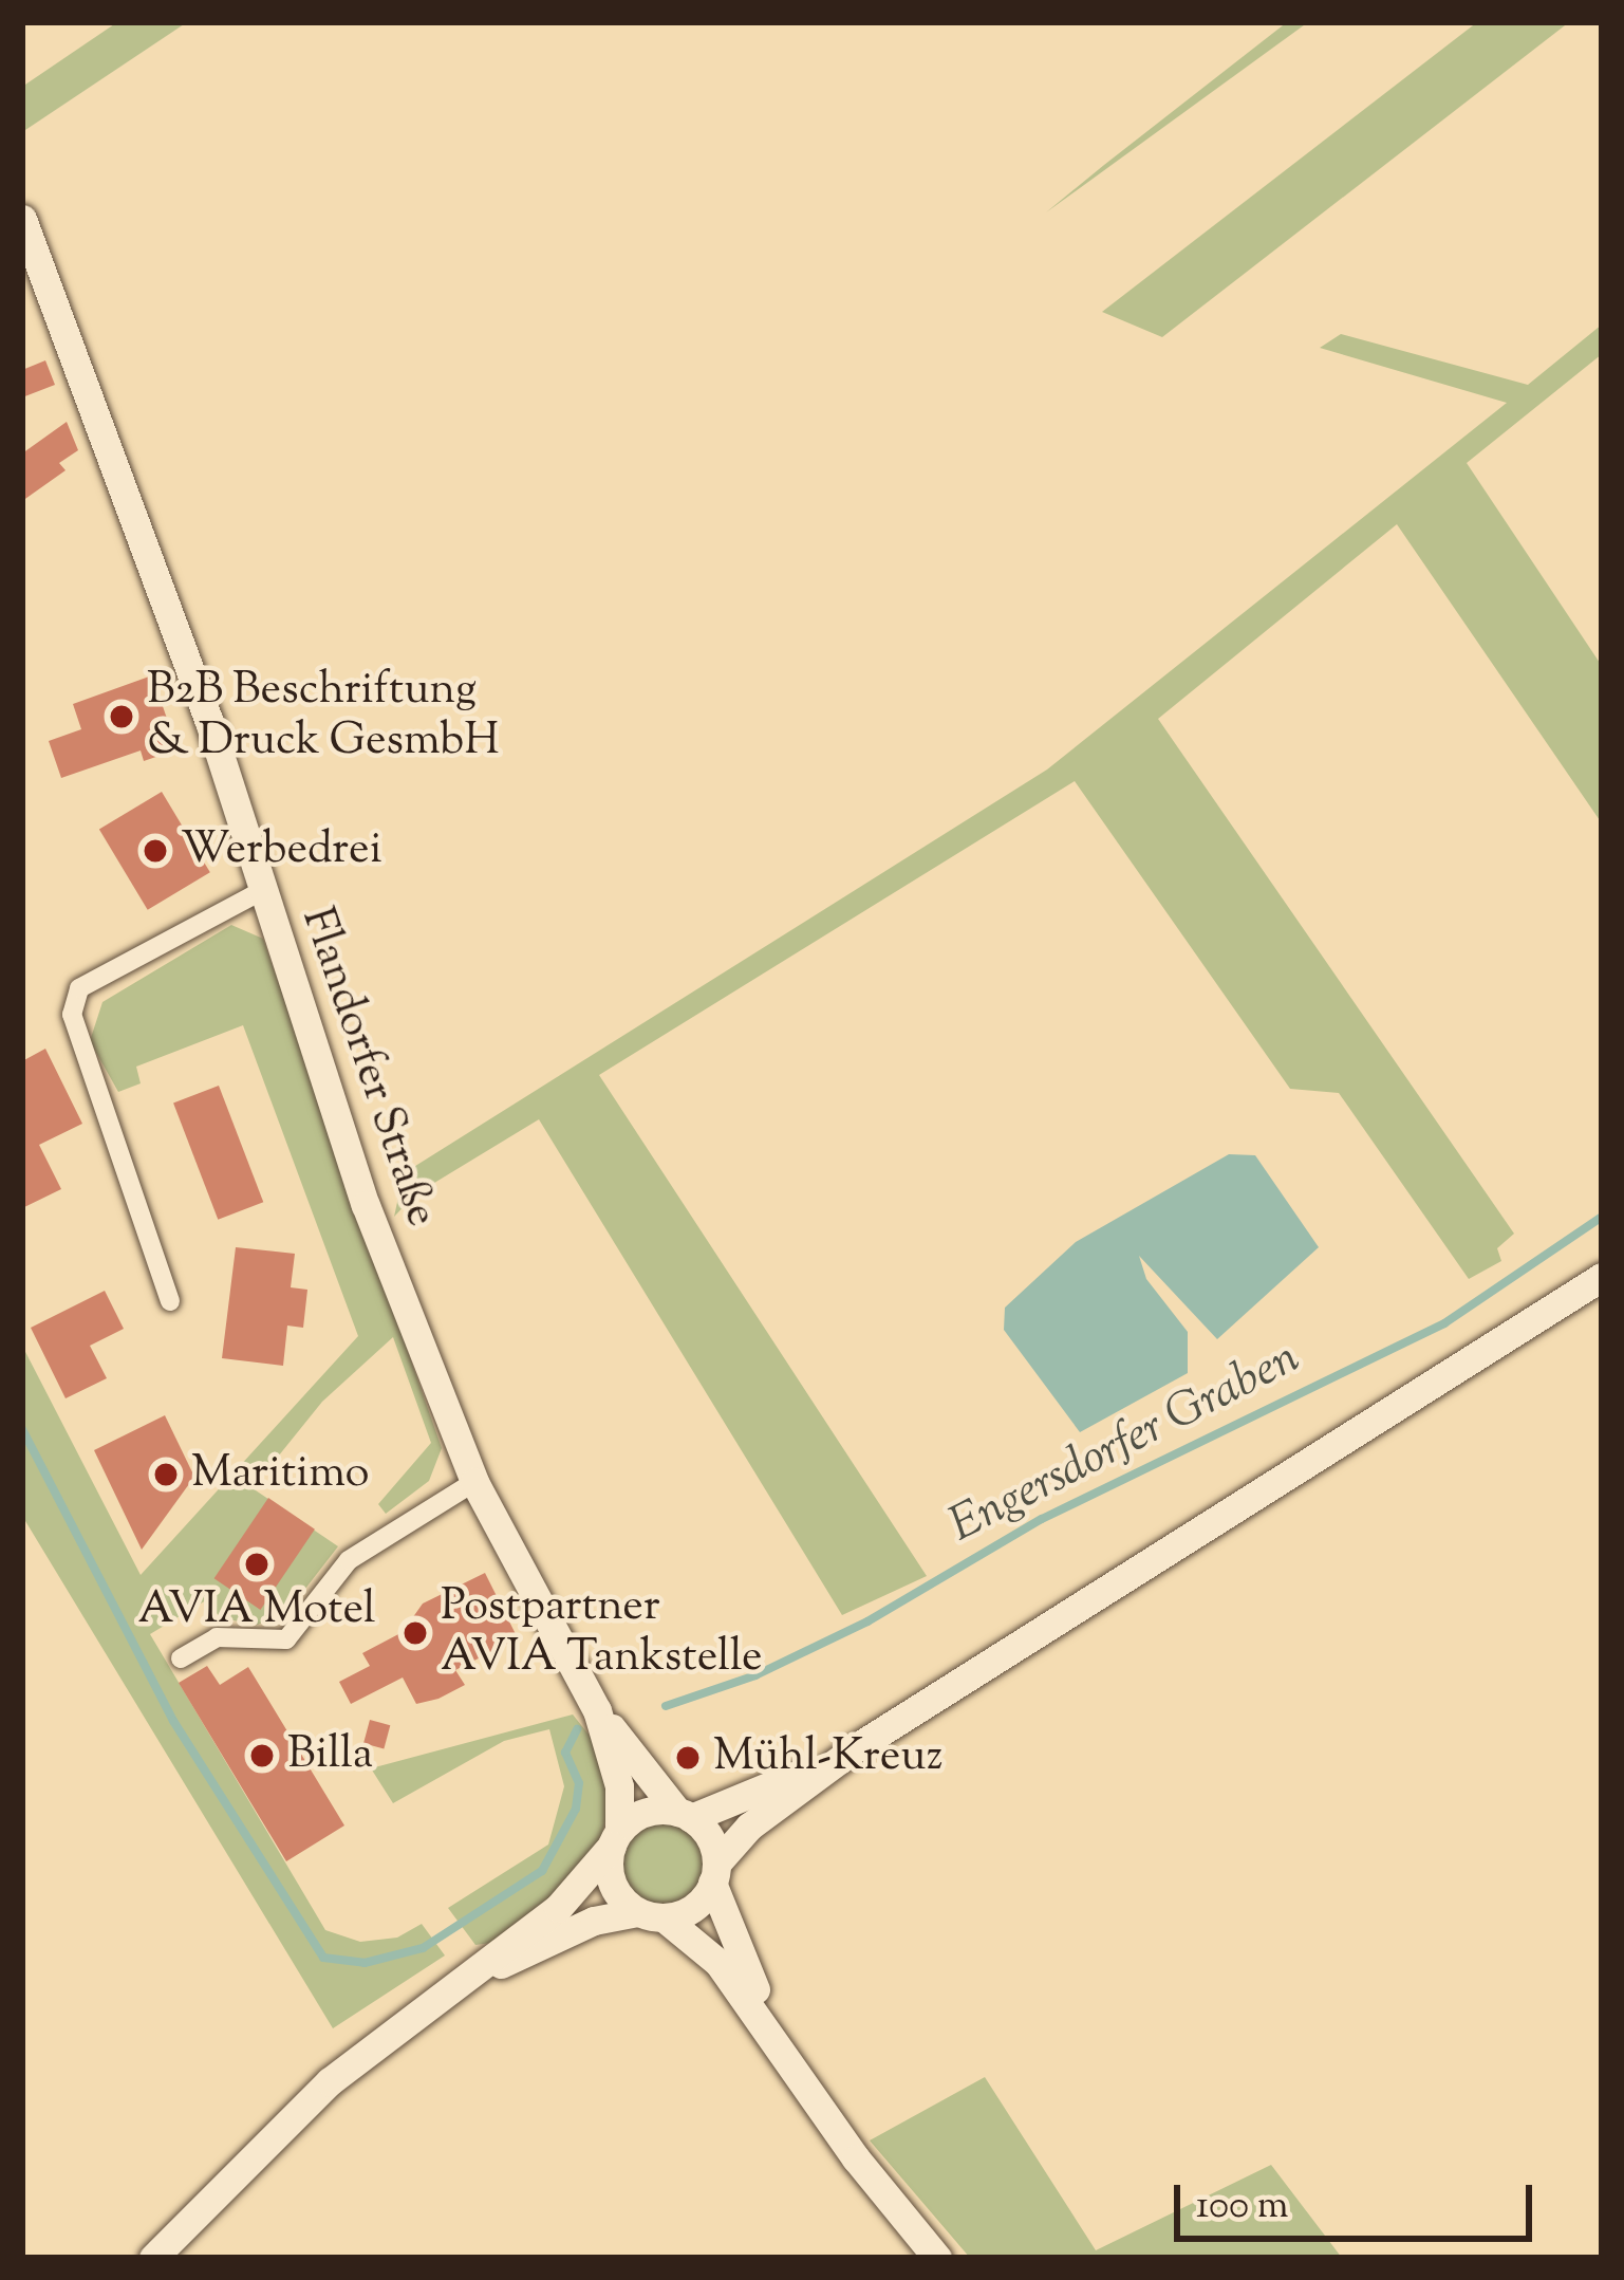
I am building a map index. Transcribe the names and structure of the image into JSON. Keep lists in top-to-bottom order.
{
  "streets": {
    "main road": ["Flandorfer Straße"]
  },
  "water": ["Engersdorfer Graben"],
  "places": [
    "B2B Beschriftung & Druck GesmbH",
    "Werbedrei",
    "Maritimo",
    "AVIA Motel",
    "Postpartner AVIA Tankstelle",
    "Billa",
    "Mühl-Kreuz"
  ],
  "scale_bar": "100 m"
}
